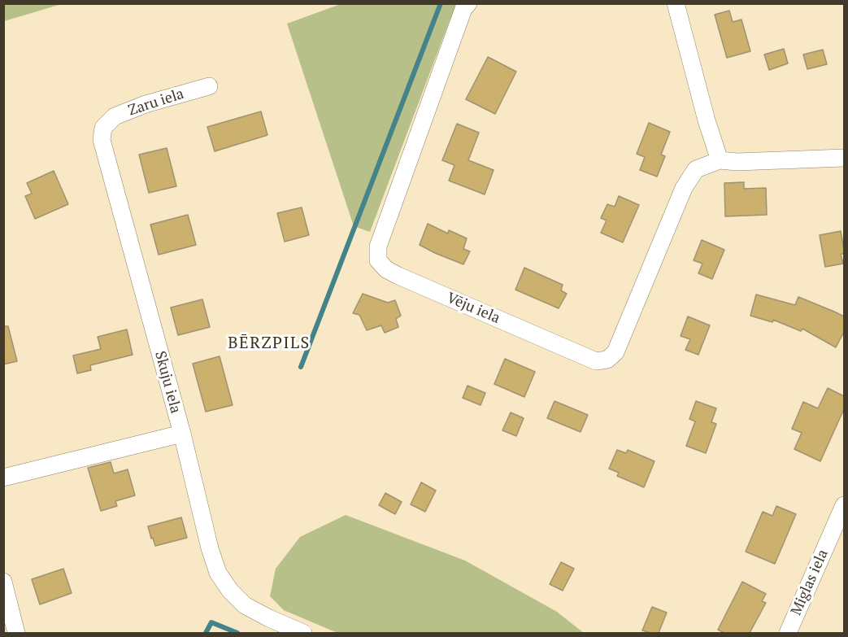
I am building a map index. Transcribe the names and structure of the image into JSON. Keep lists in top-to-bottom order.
{
  "streets": {
    "street": [
      "Zaru iela",
      "Vēju iela",
      "Skuju iela",
      "Miglas iela"
    ]
  },
  "crossings": [
    ["Zaru iela", "Skuju iela"]
  ],
  "districts": ["BĒRZPILS"]
}
